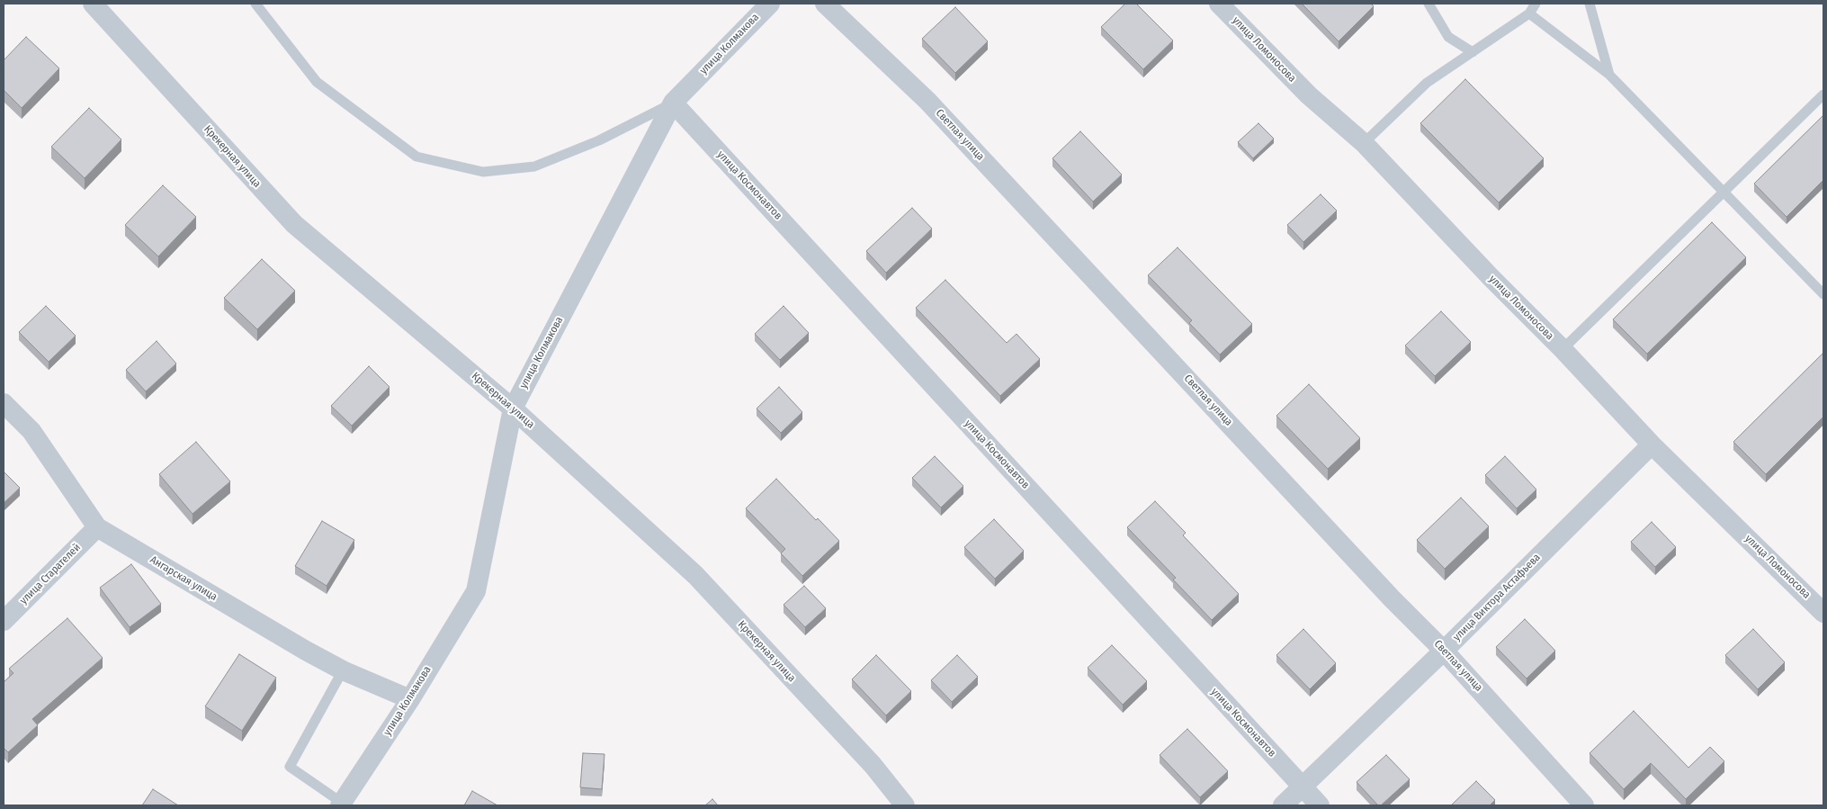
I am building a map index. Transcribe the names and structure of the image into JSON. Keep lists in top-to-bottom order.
{
  "streets": {
    "street": [
      "улица Колмакова",
      "улица Ломоносова",
      "Светлая улица",
      "Крекерная улица",
      "улица Космонавтов",
      "улица Старателей",
      "Ангарская улица",
      "улица Виктора Астафьева"
    ]
  },
  "crossings": [
    ["улица Колмакова", "Крекерная улица"],
    ["улица Колмакова", "улица Космонавтов"],
    ["улица Колмакова", "Ангарская улица"],
    ["улица Ломоносова", "улица Виктора Астафьева"],
    ["Светлая улица", "улица Виктора Астафьева"],
    ["улица Космонавтов", "улица Виктора Астафьева"],
    ["улица Старателей", "Ангарская улица"]
  ]
}
